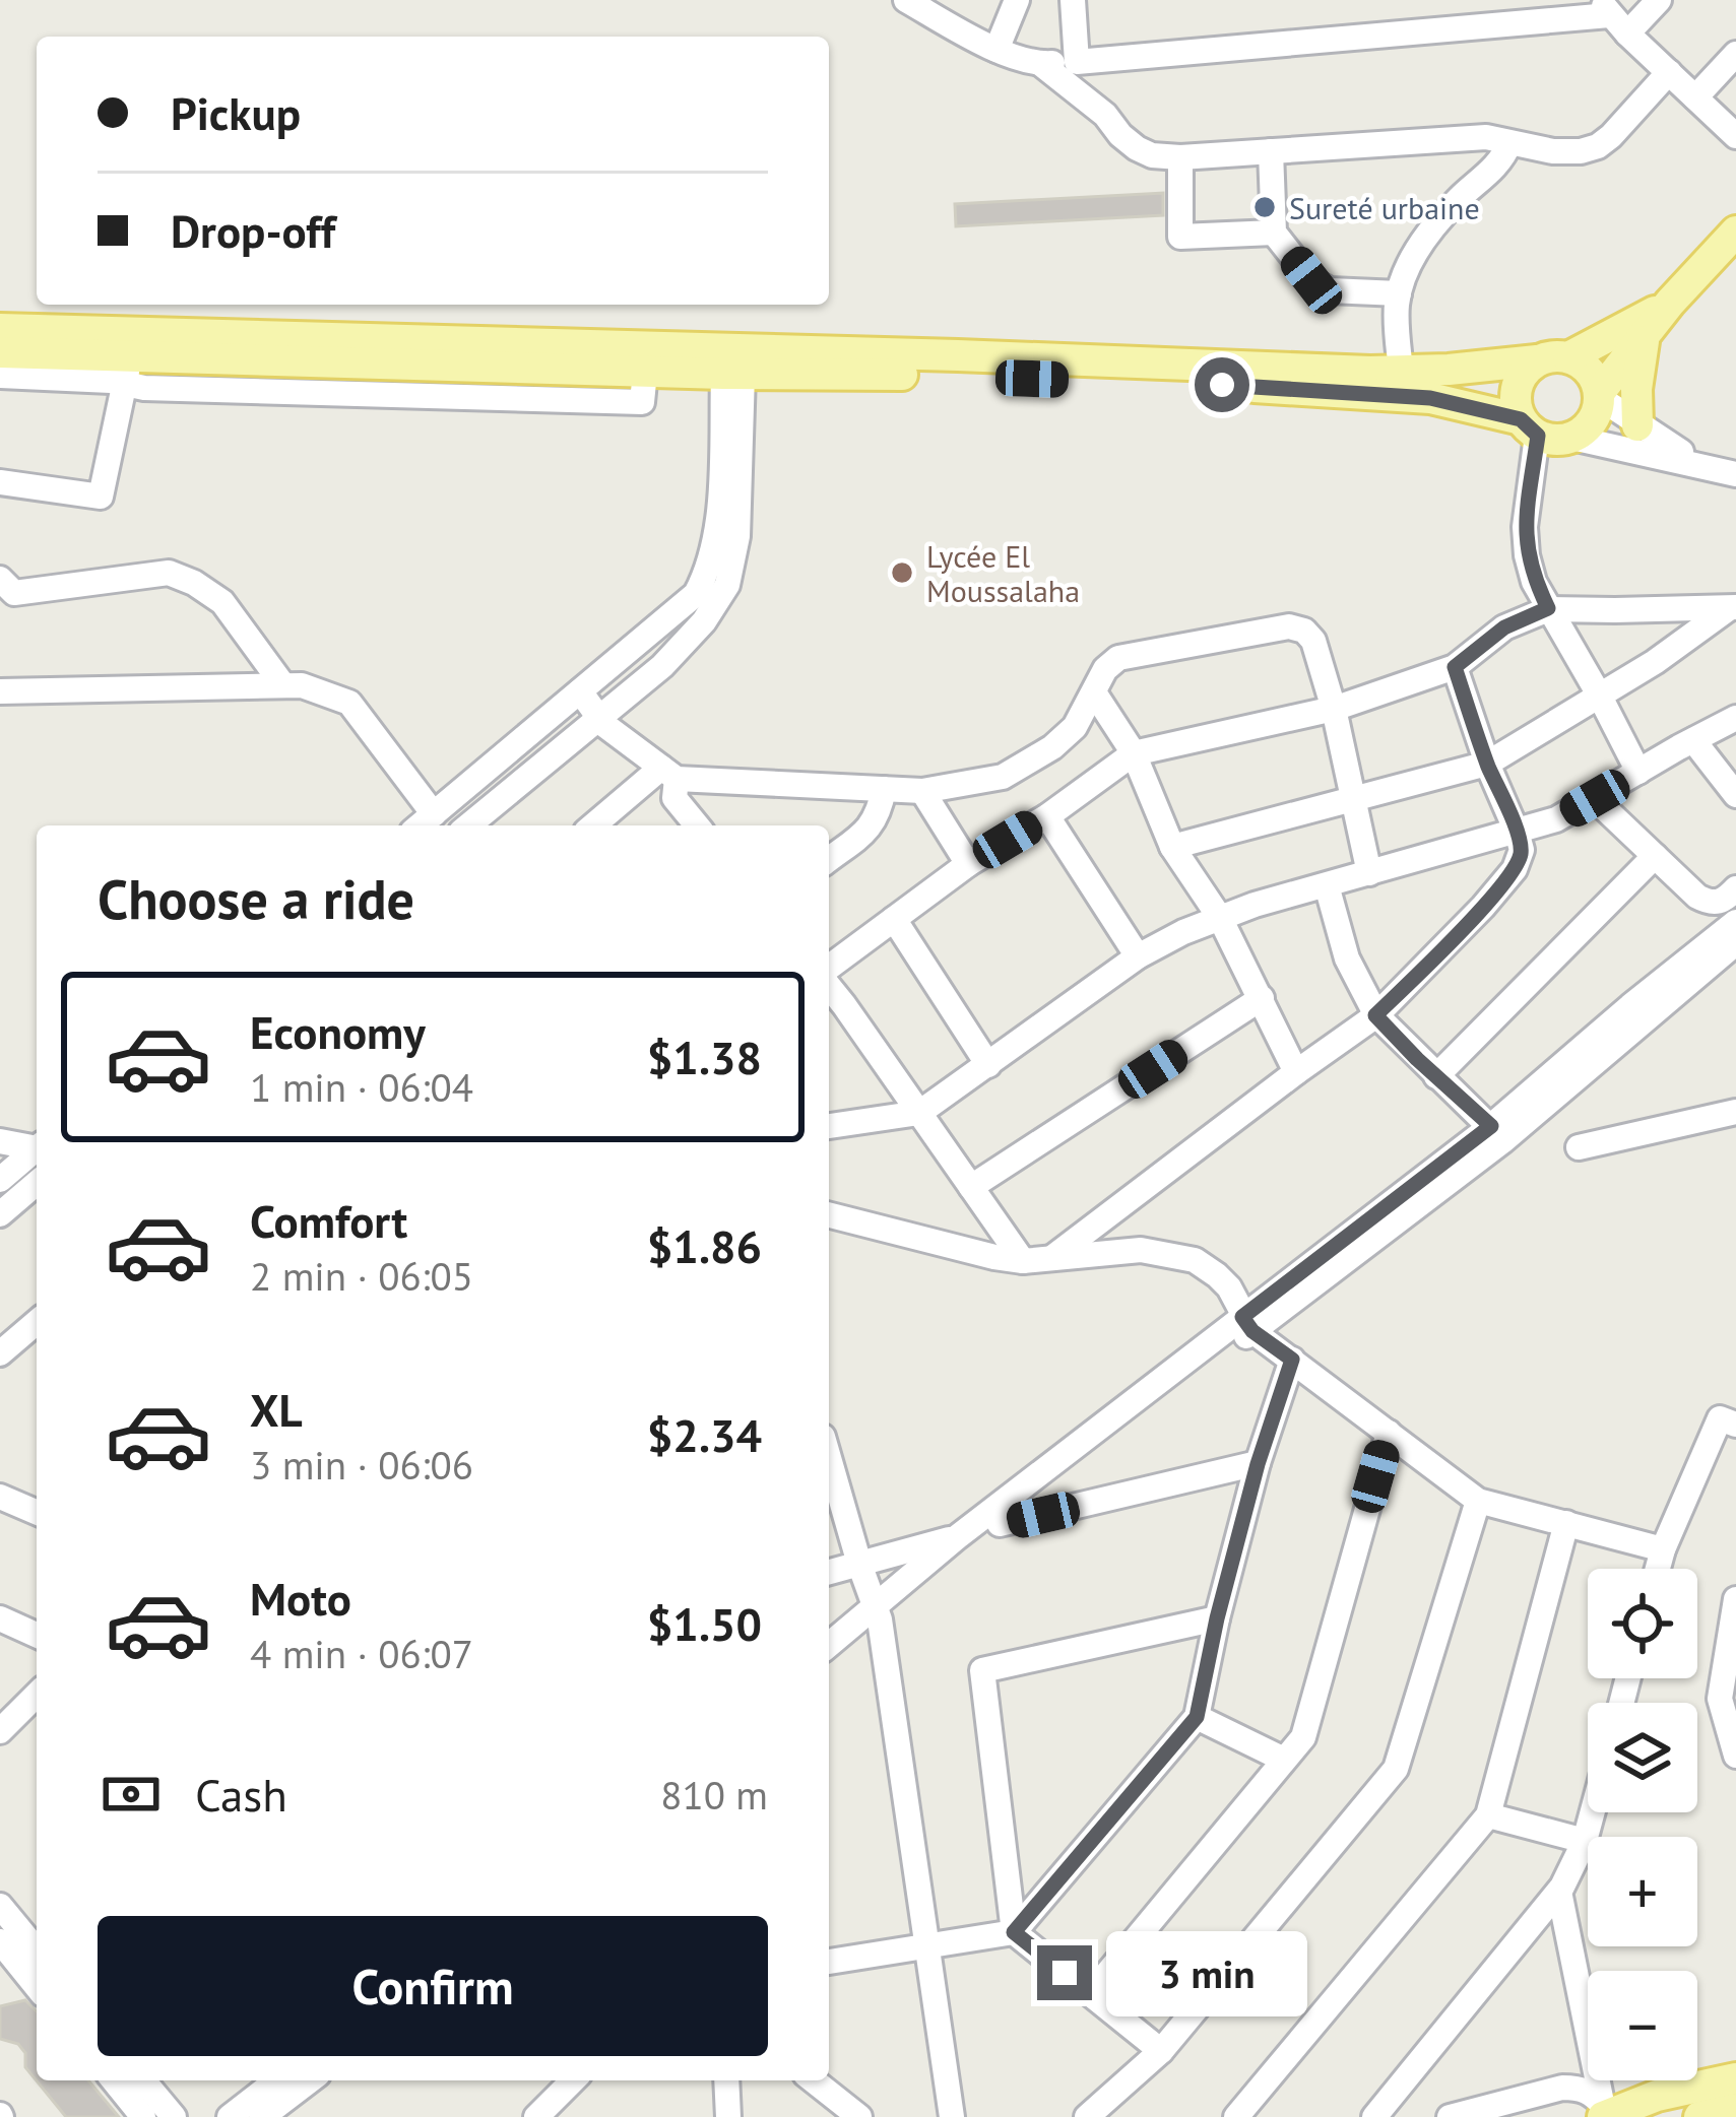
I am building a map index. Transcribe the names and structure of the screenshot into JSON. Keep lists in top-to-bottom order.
{
  "places": ["Sureté urbaine", "Lycée El Moussalaha"],
  "page": {
    "banner": ["Pickup", "Drop-off"],
    "heading": "Choose a ride",
    "list": [
      {
        "name": "Economy",
        "note": "1 min · 06:04",
        "value": "$1.38"
      },
      {
        "name": "Comfort",
        "note": "2 min · 06:05",
        "value": "$1.86"
      },
      {
        "name": "XL",
        "note": "3 min · 06:06",
        "value": "$2.34"
      },
      {
        "name": "Moto",
        "note": "4 min · 06:07",
        "value": "$1.50"
      }
    ],
    "map_buttons": ["+", "−"],
    "pay": ["Cash", "810 m"],
    "buttons": "Confirm",
    "bubble": "3 min"
  }
}
